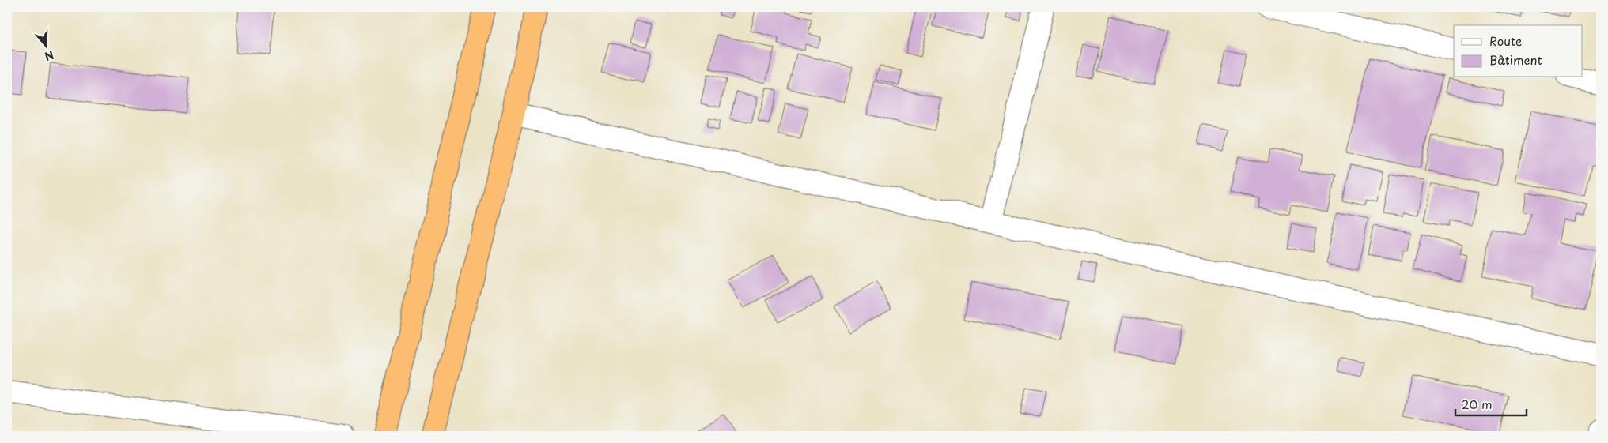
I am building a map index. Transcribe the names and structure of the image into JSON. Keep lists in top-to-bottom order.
{
  "legend": ["Route", "Bâtiment"],
  "scale_bar": "20 m",
  "north": "bottom"
}
